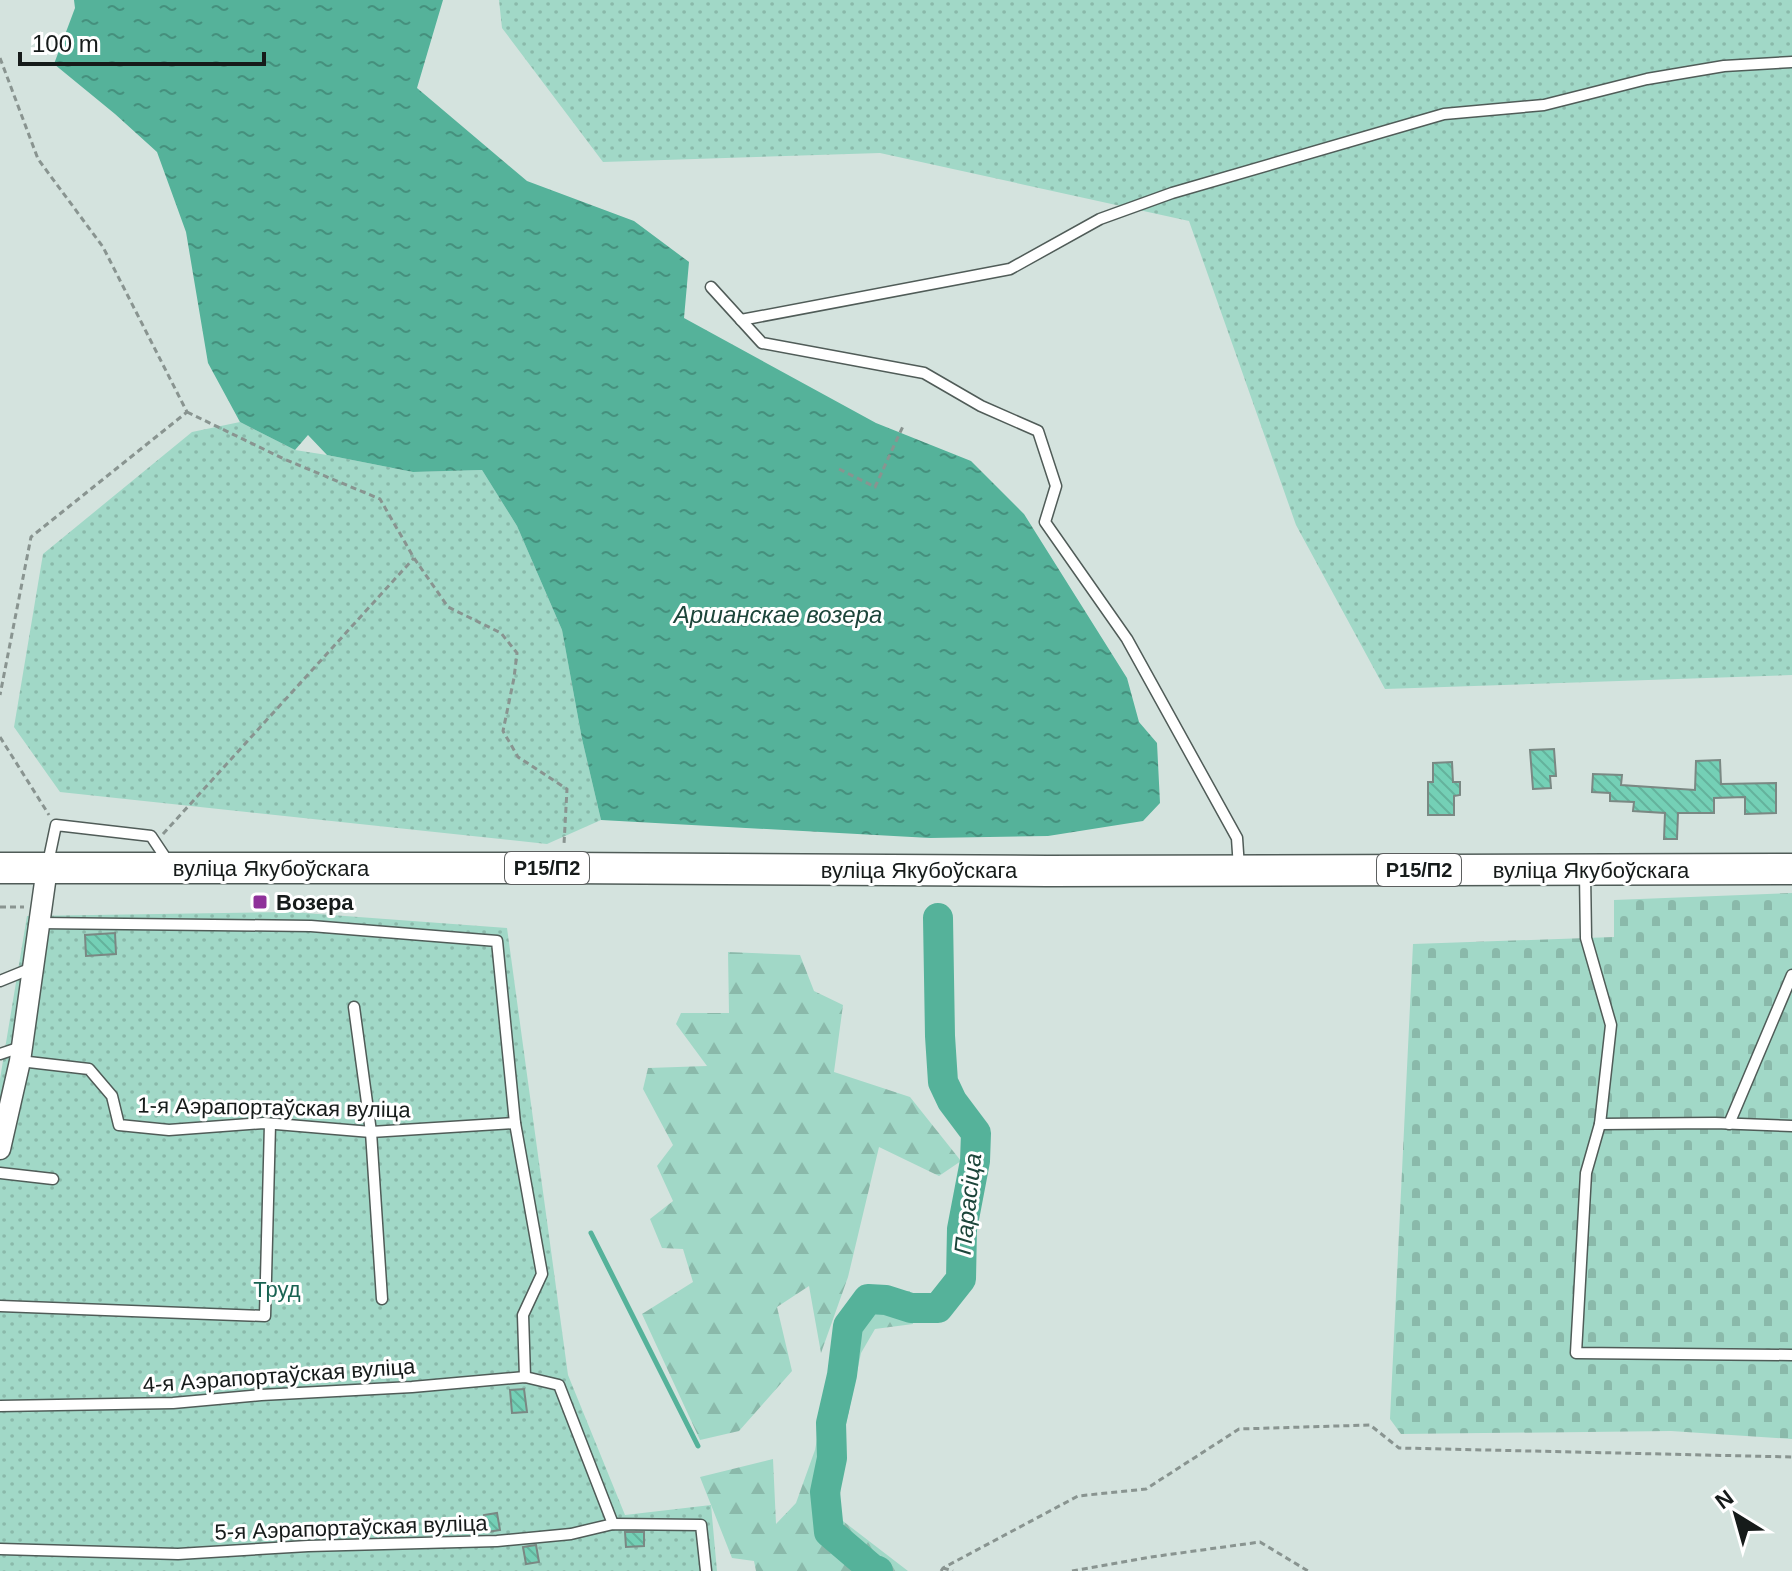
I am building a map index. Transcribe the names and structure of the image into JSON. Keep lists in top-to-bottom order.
{
  "streets": {
    "main road": ["вуліца Якубоўскага", "Р15/П2"],
    "lane": ["1-я Аэрапортаўская вуліца", "4-я Аэрапортаўская вуліца", "5-я Аэрапортаўская вуліца"]
  },
  "crossings": [
    ["вуліца Якубоўскага", "Р15/П2"],
    ["4-я Аэрапортаўская вуліца", "5-я Аэрапортаўская вуліца"]
  ],
  "water": ["Аршанскае возера", "Парасіца"],
  "parks": ["Труд"],
  "places": {
    "transit": ["Возера"]
  },
  "scale_bar": "100 m",
  "north": "top left"
}
